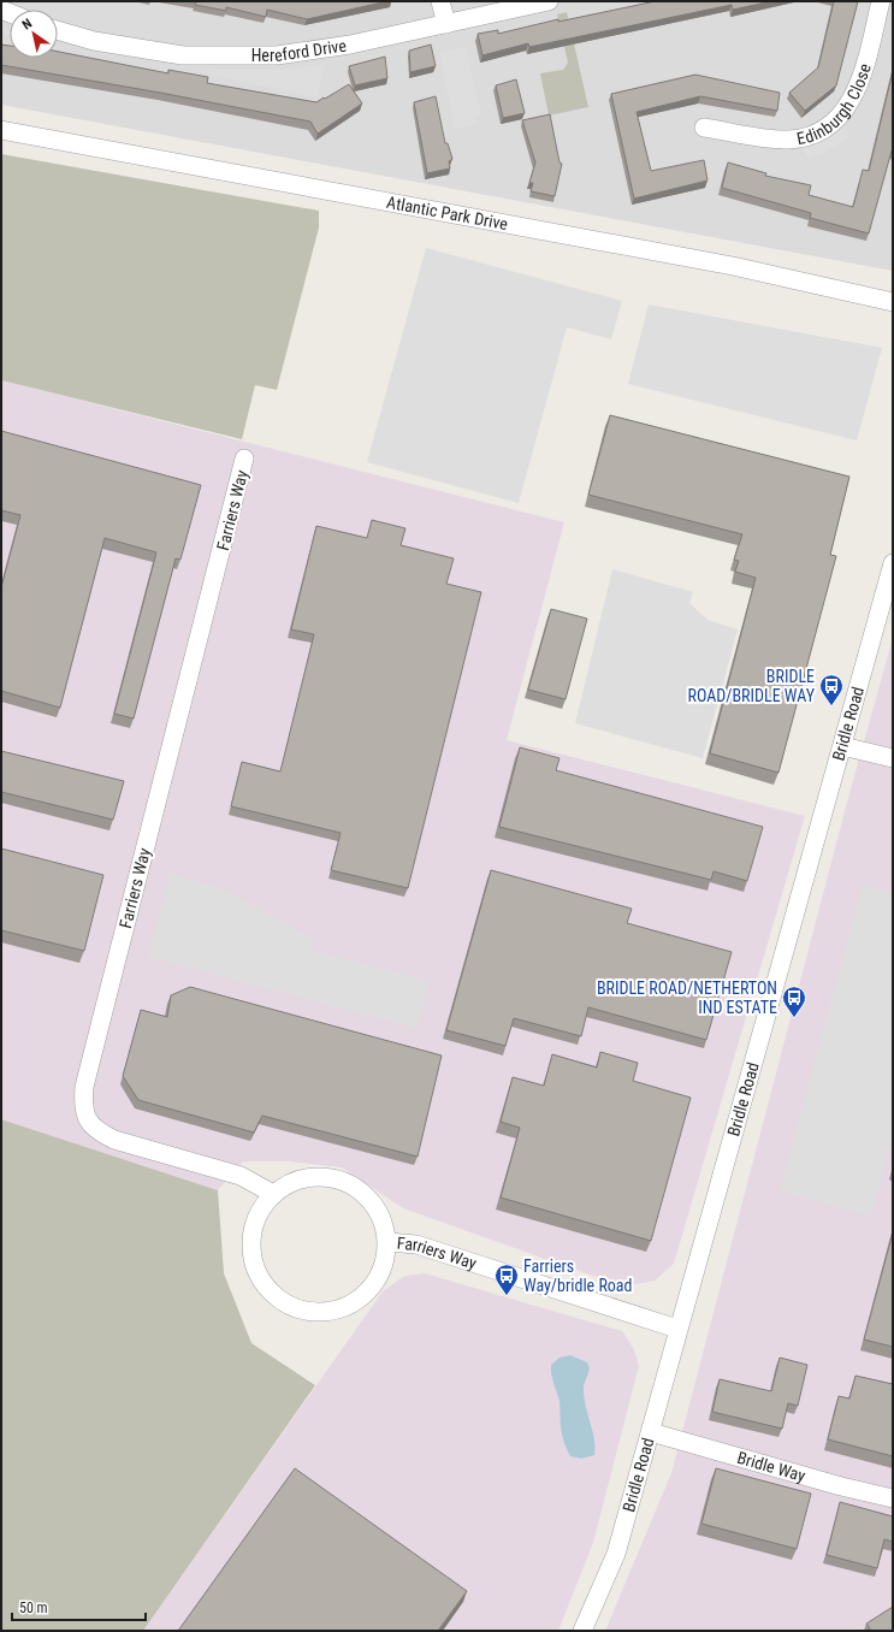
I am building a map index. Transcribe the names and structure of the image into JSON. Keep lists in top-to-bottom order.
{
  "streets": {
    "street": [
      "Hereford Drive",
      "Edinburgh Close",
      "Atlantic Park Drive",
      "Farriers Way",
      "Bridle Road",
      "Bridle Way"
    ]
  },
  "crossings": [
    ["Farriers Way", "Bridle Road"],
    ["Bridle Road", "Bridle Way"]
  ],
  "places": {
    "bus stop": ["BRIDLE ROAD/BRIDLE WAY", "BRIDLE ROAD/NETHERTON IND ESTATE", "Farriers Way/bridle Road"]
  },
  "scale_bar": "50 m",
  "north": "top left"
}
